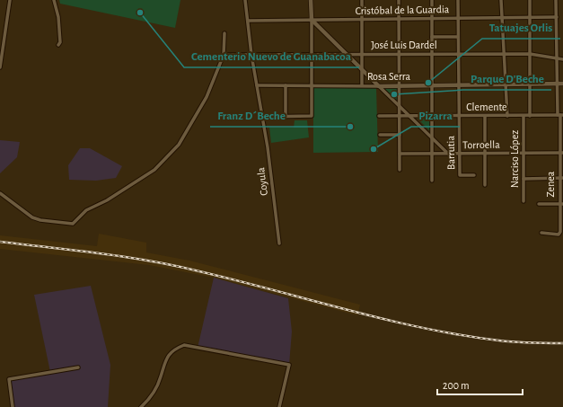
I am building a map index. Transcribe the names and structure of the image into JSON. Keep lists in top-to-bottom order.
{
  "streets": {
    "street": [
      "Cristóbal de la Guardia",
      "José Luis Dardel",
      "Rosa Serra",
      "Clemente",
      "Torroella",
      "Barrutia",
      "Narciso López",
      "Coyula",
      "Zenea"
    ]
  },
  "crossings": [
    ["Cristóbal de la Guardia", "Barrutia"],
    ["Cristóbal de la Guardia", "Coyula"],
    ["Cristóbal de la Guardia", "Zenea"],
    ["José Luis Dardel", "Barrutia"],
    ["José Luis Dardel", "Coyula"],
    ["José Luis Dardel", "Zenea"],
    ["Rosa Serra", "Barrutia"],
    ["Rosa Serra", "Coyula"],
    ["Rosa Serra", "Zenea"],
    ["Clemente", "Barrutia"],
    ["Clemente", "Narciso López"],
    ["Clemente", "Zenea"],
    ["Torroella", "Barrutia"],
    ["Torroella", "Narciso López"],
    ["Torroella", "Zenea"]
  ],
  "places": [
    "Cementerio Nuevo de Guanabacoa",
    "Tatuajes Orlis",
    "Parque D'Beche",
    "Franz D´Beche",
    "Pizarra"
  ],
  "scale_bar": "200 m"
}
